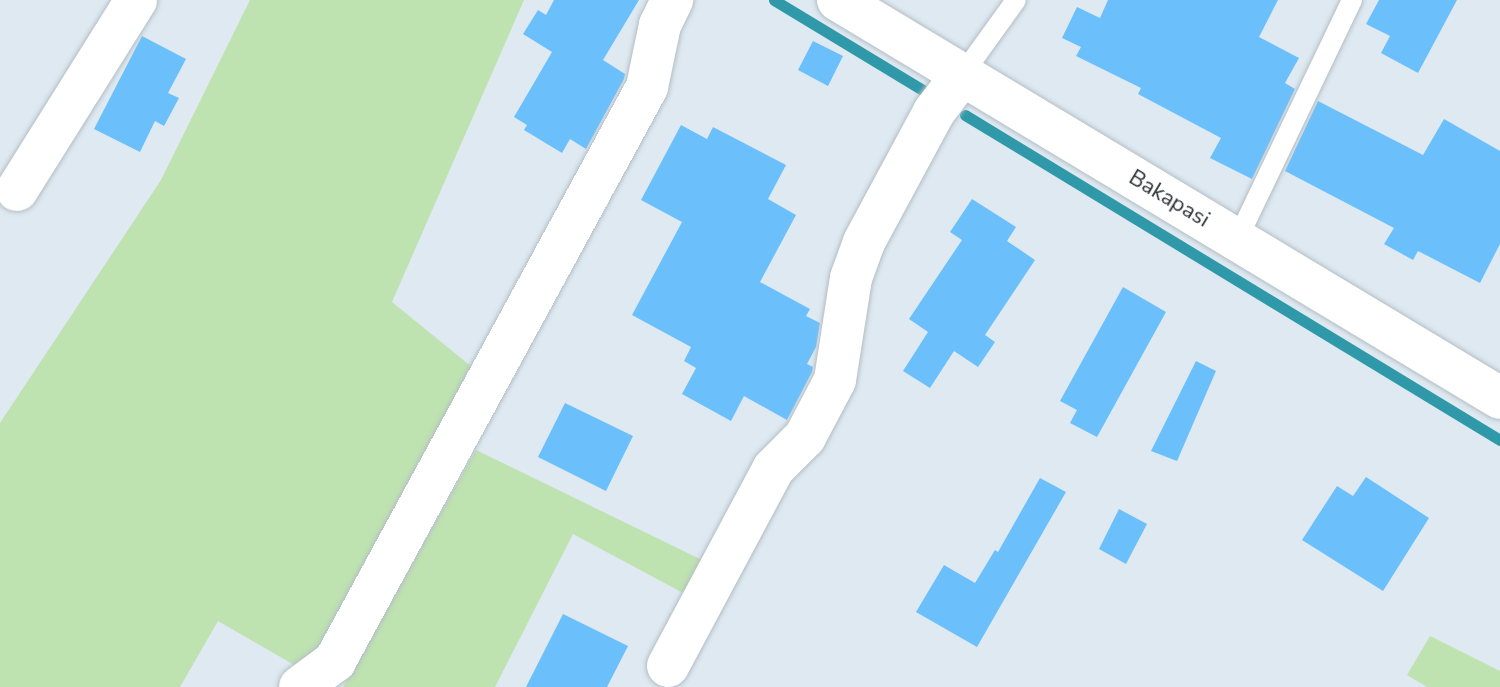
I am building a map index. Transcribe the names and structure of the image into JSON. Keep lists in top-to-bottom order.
{
  "streets": {
    "street": ["Bakapasi"]
  }
}
